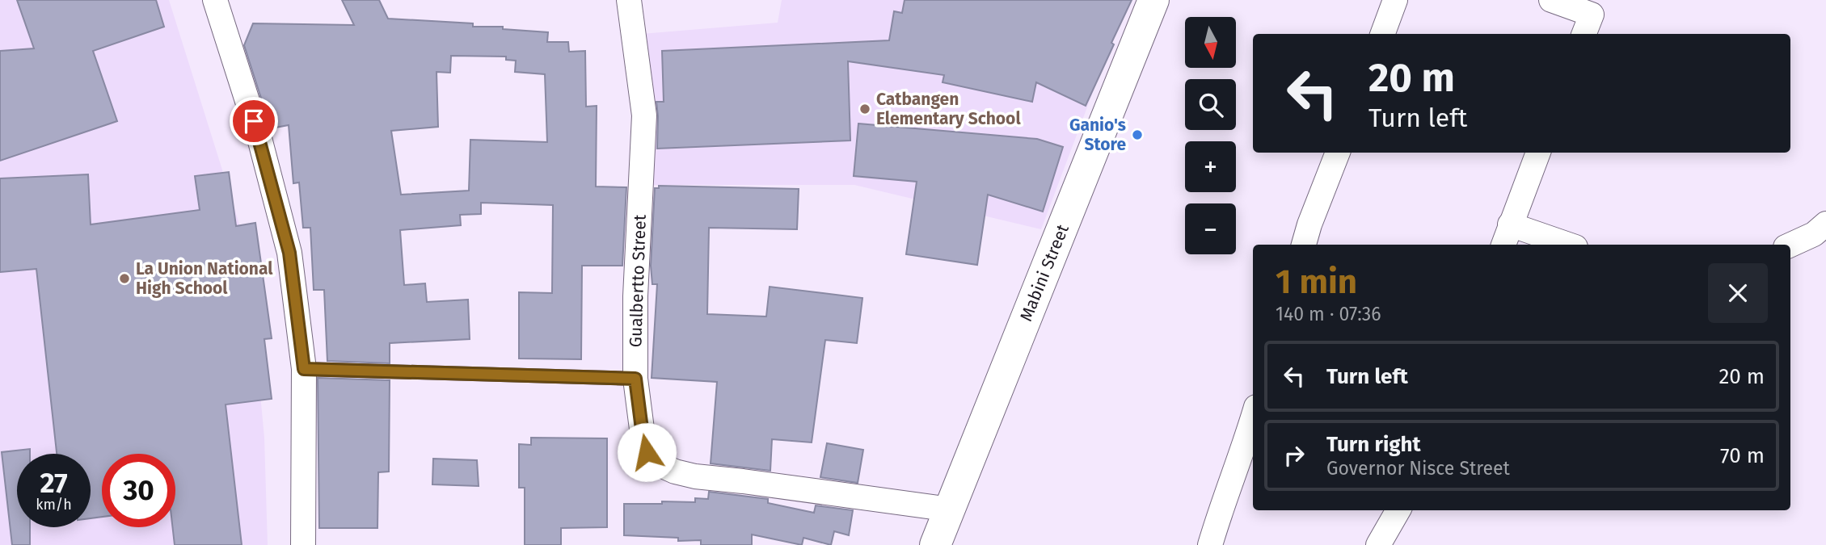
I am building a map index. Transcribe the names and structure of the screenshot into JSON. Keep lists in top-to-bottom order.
{
  "streets": {
    "main road": ["Mabini Street"],
    "street": ["Gualbertto Street"]
  },
  "crossings": [
    ["Mabini Street", "Gualbertto Street"]
  ],
  "places": ["Catbangen Elementary School", "Ganio's Store", "La Union National High School"],
  "north": "bottom",
  "page": {
    "map_buttons": ["+", "−"],
    "turn": ["20 m", "Turn left"],
    "heading": ["1 min", "140 m · 07:36"],
    "list": [
      {
        "name": "Turn left",
        "value": "20 m"
      },
      {
        "name": "Turn right",
        "note": "Governor Nisce Street",
        "value": "70 m"
      }
    ],
    "speed": "27 km/h",
    "limit": "30"
  }
}
